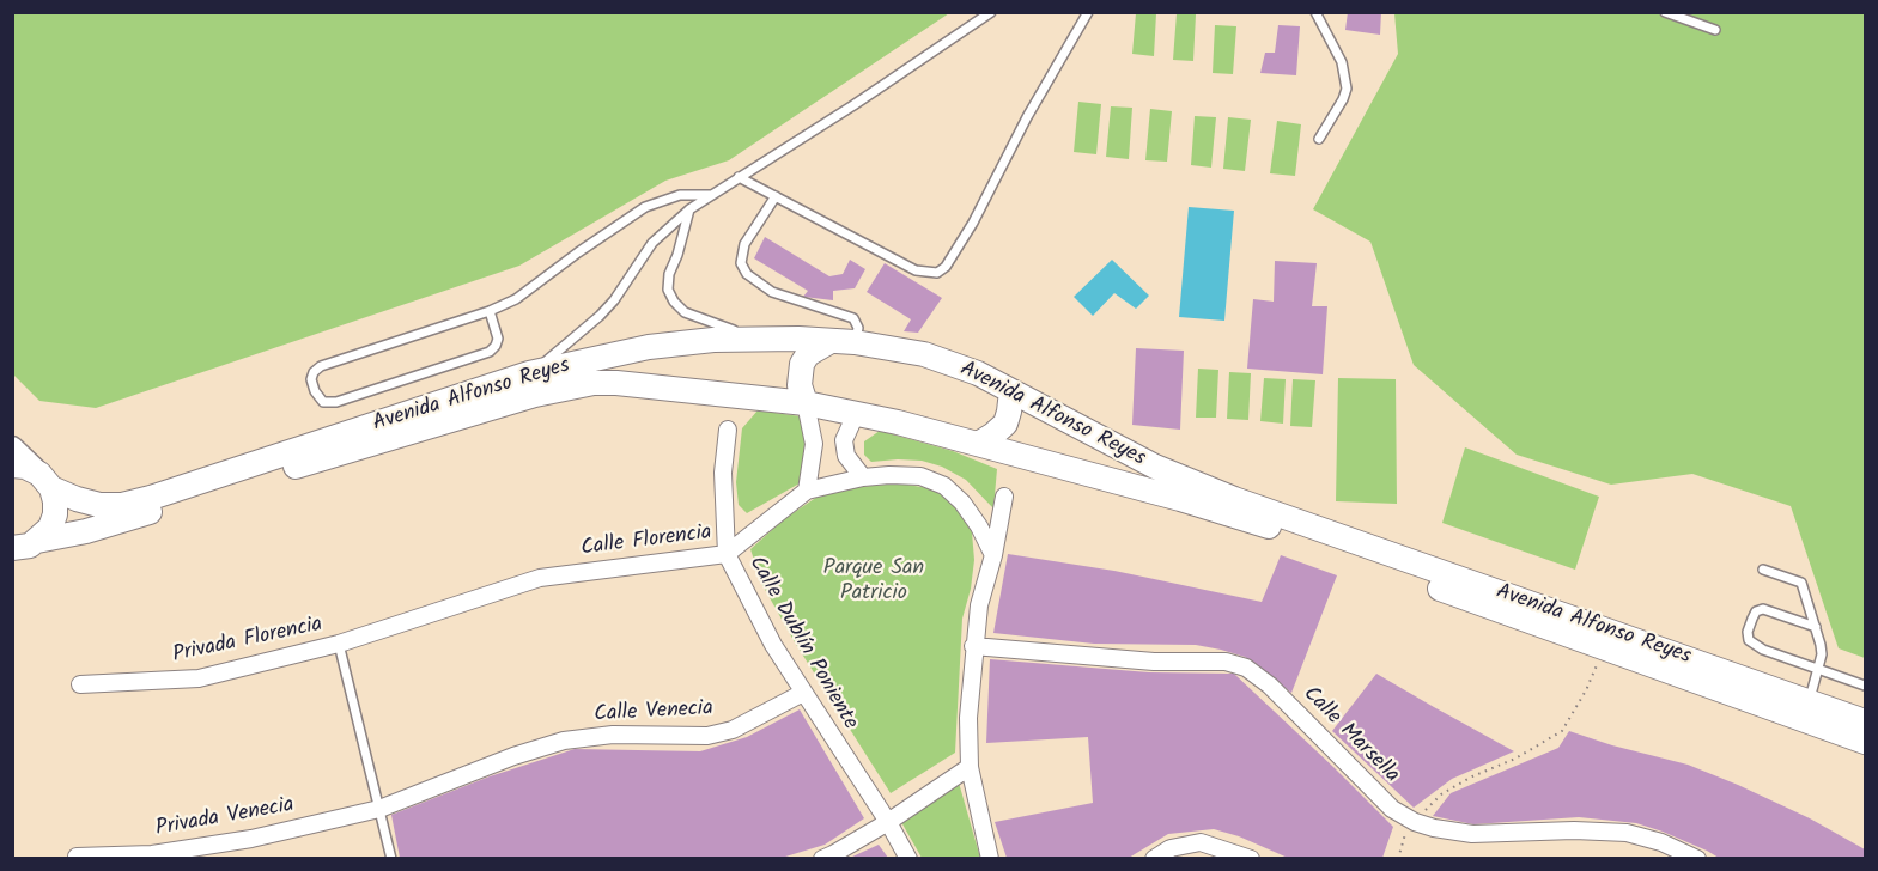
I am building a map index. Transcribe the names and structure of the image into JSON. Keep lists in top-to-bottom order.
{
  "streets": {
    "main road": ["Avenida Alfonso Reyes"],
    "street": [
      "Calle Florencia",
      "Privada Florencia",
      "Calle Dublín Poniente",
      "Calle Venecia",
      "Calle Marsella",
      "Privada Venecia"
    ]
  },
  "crossings": [
    ["Calle Florencia", "Privada Florencia"],
    ["Calle Florencia", "Calle Dublín Poniente"],
    ["Calle Dublín Poniente", "Calle Venecia"],
    ["Calle Venecia", "Privada Venecia"]
  ],
  "parks": ["Parque San Patricio"]
}
